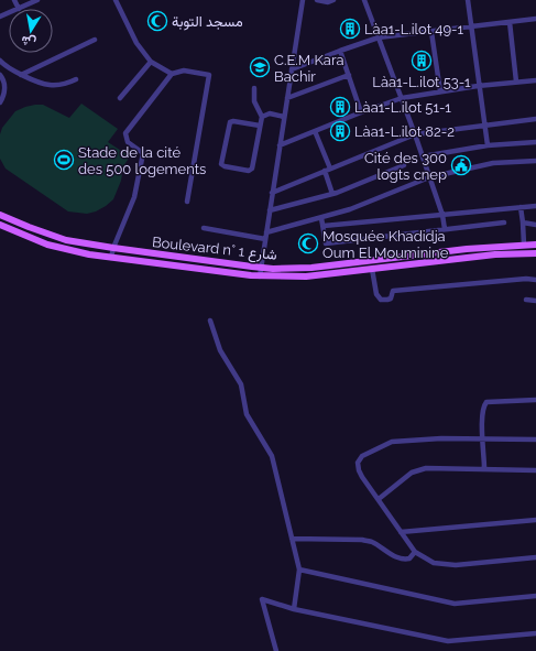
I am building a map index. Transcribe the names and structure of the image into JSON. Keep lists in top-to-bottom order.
{
  "streets": {
    "main road": ["Boulevard n° شارع 1"]
  },
  "places": {
    "mosque": ["مسجد التوبة", "Mosquée Khadidja Oum El Mouminine"],
    "building": [
      "Làa1-L.ilot 49-1",
      "Làa1-L.ilot 53-1",
      "Làa1-L.ilot 51-1",
      "Làa1-L.ilot 82-2"
    ],
    "school or university": ["C.E.M Kara Bachir"],
    "sports": ["Stade de la cité des 500 logements"],
    "public building": ["Cité des 300 logts cnep"]
  },
  "north": "bottom"
}
